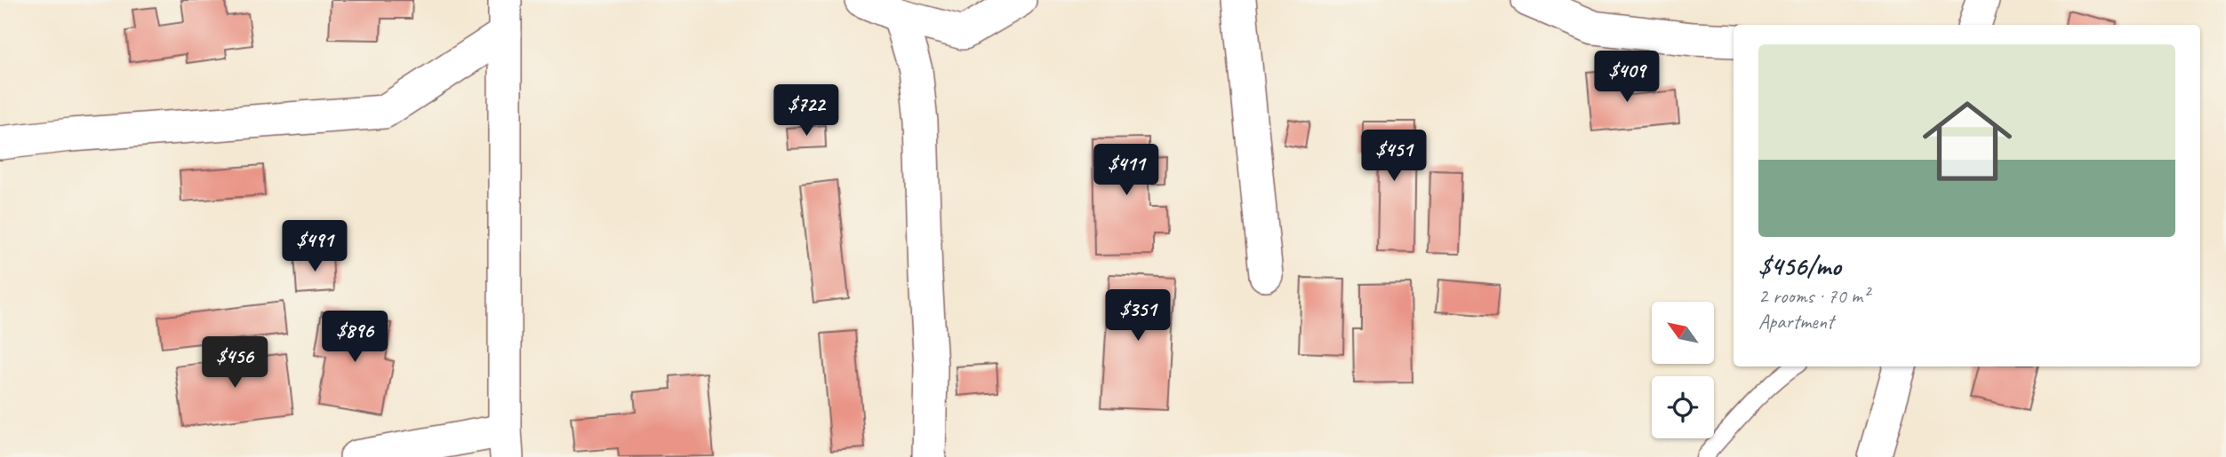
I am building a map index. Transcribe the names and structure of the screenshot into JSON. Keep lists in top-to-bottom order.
{
  "north": "top left",
  "page": {
    "list": [
      {
        "name": "$456/mo",
        "note": "2 rooms · 70 m² · Apartment"
      }
    ],
    "price": [
      "$409",
      "$722",
      "$451",
      "$411",
      "$491",
      "$351",
      "$896",
      "$456"
    ]
  }
}
